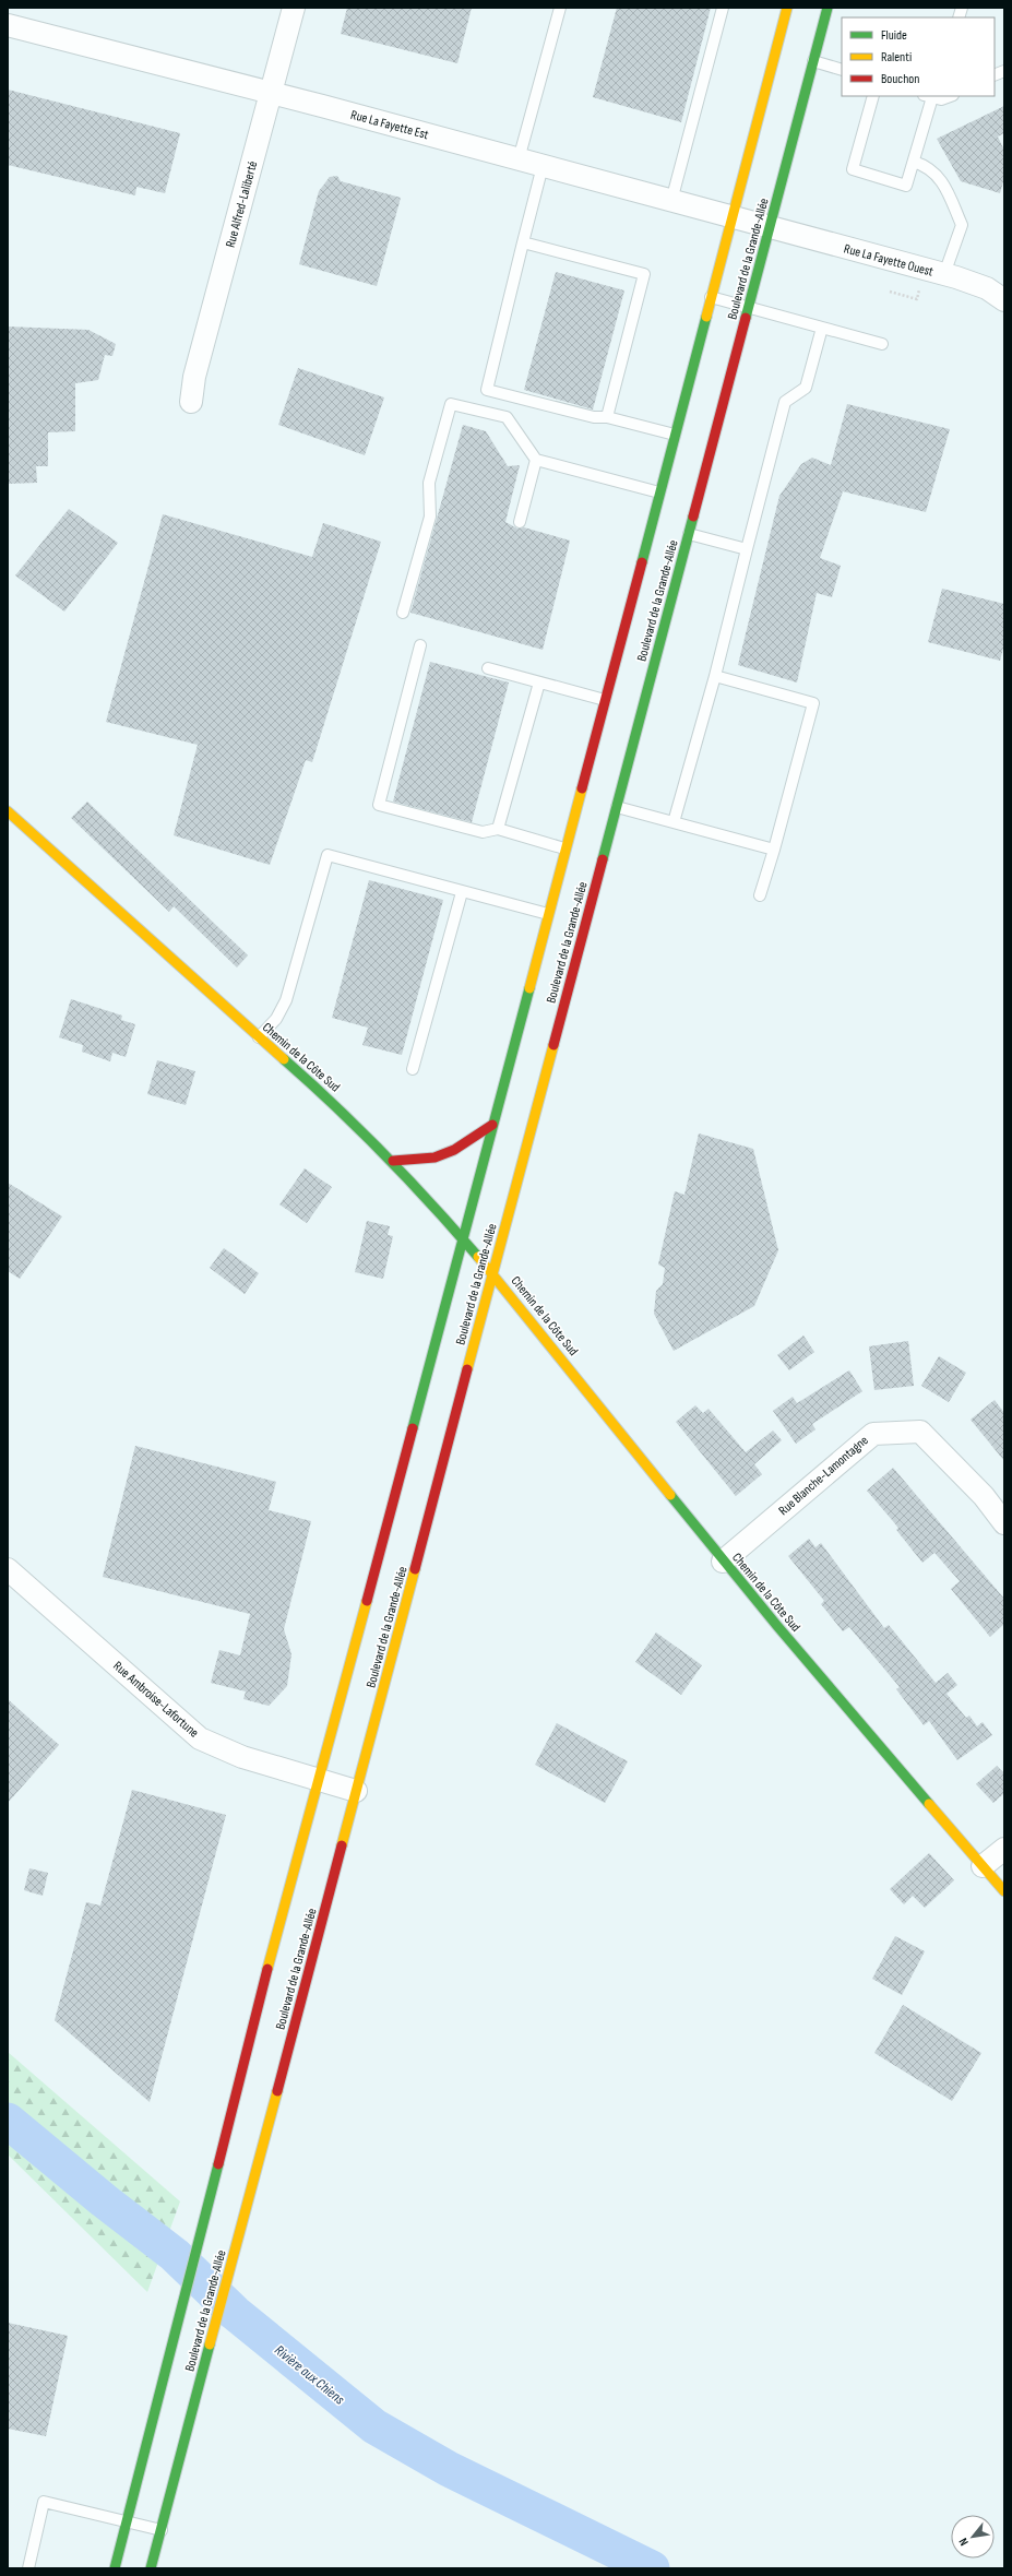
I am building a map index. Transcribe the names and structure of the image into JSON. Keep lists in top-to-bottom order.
{
  "streets": {
    "street": [
      "Rue La Fayette Est",
      "Rue Alfred-Laliberté",
      "Boulevard de la Grande-Allée",
      "Rue La Fayette Ouest",
      "Chemin de la Côte Sud",
      "Rue Blanche-Lamontagne",
      "Rue Ambroise-Lafortune"
    ]
  },
  "crossings": [
    ["Rue La Fayette Est", "Rue Alfred-Laliberté"],
    ["Rue La Fayette Est", "Boulevard de la Grande-Allée"],
    ["Rue La Fayette Est", "Rue La Fayette Ouest"],
    ["Boulevard de la Grande-Allée", "Rue La Fayette Ouest"],
    ["Boulevard de la Grande-Allée", "Chemin de la Côte Sud"],
    ["Boulevard de la Grande-Allée", "Rue Ambroise-Lafortune"],
    ["Chemin de la Côte Sud", "Rue Blanche-Lamontagne"]
  ],
  "water": ["Rivière aux Chiens"],
  "legend": ["Fluide", "Ralenti", "Bouchon"],
  "north": "bottom left"
}
